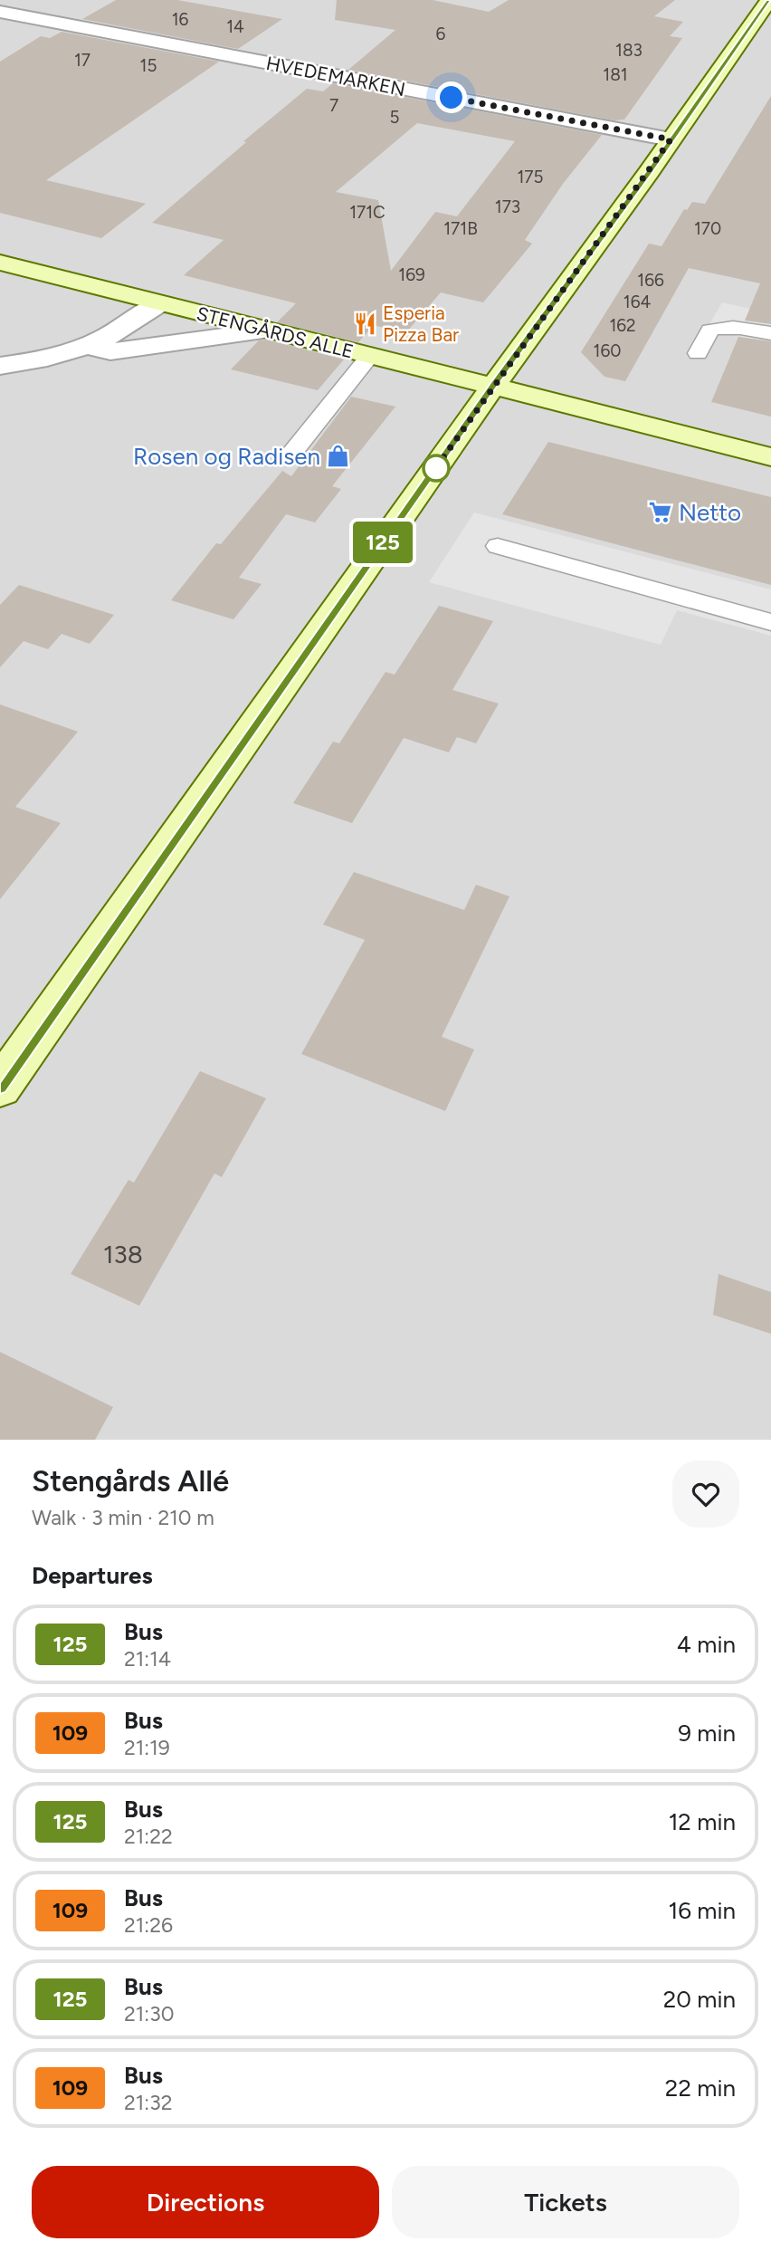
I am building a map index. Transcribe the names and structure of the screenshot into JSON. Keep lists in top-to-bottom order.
{
  "streets": {
    "street": ["HVEDEMARKEN", "STENGÅRDS ALLE"]
  },
  "places": {
    "restaurant": ["Esperia Pizza Bar"],
    "shop": ["Rosen og Radisen"],
    "supermarket": ["Netto"]
  },
  "lines": ["bus line 125"],
  "house_numbers": [
    "16",
    "14",
    "6",
    "183",
    "17",
    "15",
    "181",
    "7",
    "5",
    "175",
    "173",
    "171C",
    "171B",
    "170",
    "169",
    "166",
    "164",
    "162",
    "160",
    "138"
  ],
  "page": {
    "on_map": "125",
    "heading": [
      ["Stengårds Allé", "Walk · 3 min · 210 m"],
      "Departures"
    ],
    "list": [
      {
        "mark": "125",
        "name": "Bus",
        "note": "21:14",
        "value": "4 min"
      },
      {
        "mark": "109",
        "name": "Bus",
        "note": "21:19",
        "value": "9 min"
      },
      {
        "mark": "125",
        "name": "Bus",
        "note": "21:22",
        "value": "12 min"
      },
      {
        "mark": "109",
        "name": "Bus",
        "note": "21:26",
        "value": "16 min"
      },
      {
        "mark": "125",
        "name": "Bus",
        "note": "21:30",
        "value": "20 min"
      },
      {
        "mark": "109",
        "name": "Bus",
        "note": "21:32",
        "value": "22 min"
      }
    ],
    "buttons": ["Directions", "Tickets"]
  }
}
